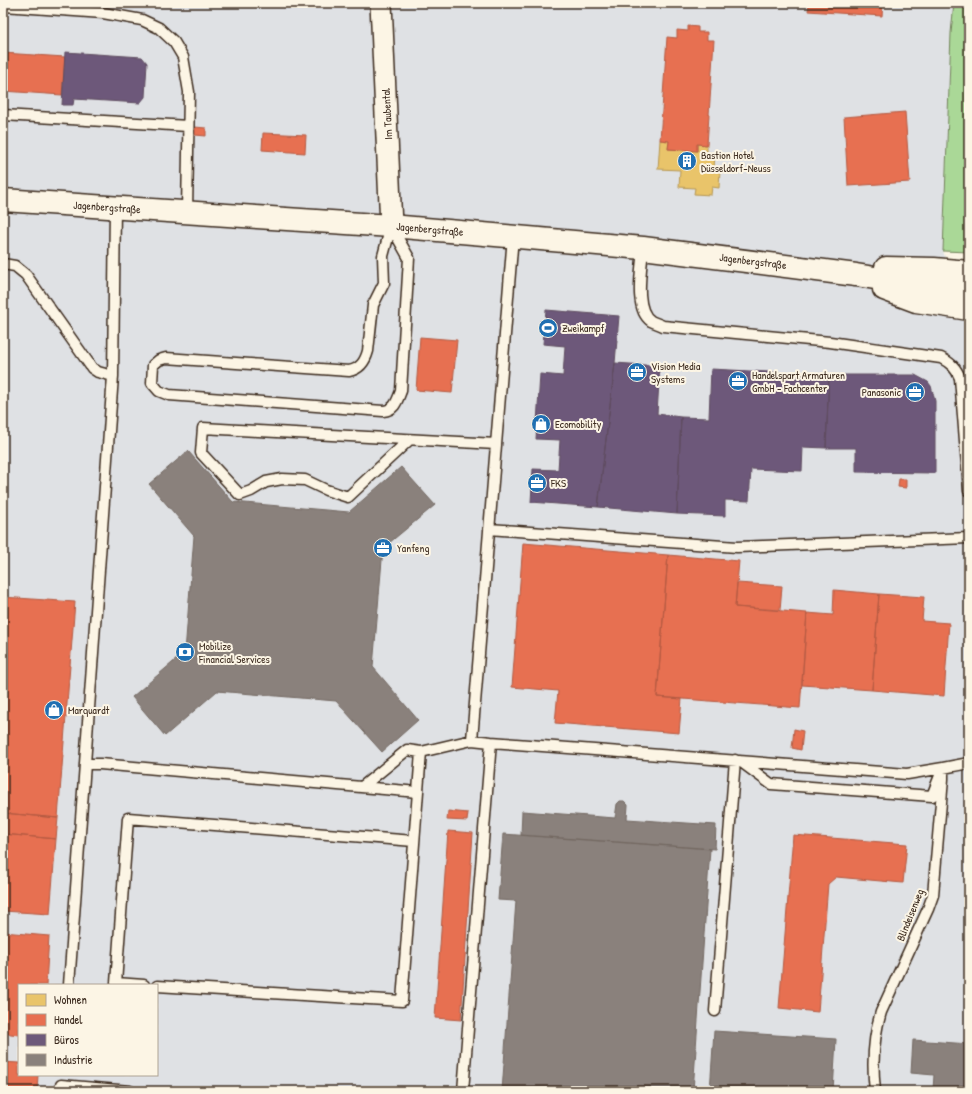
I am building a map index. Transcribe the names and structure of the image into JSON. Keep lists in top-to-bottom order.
{
  "streets": {
    "street": ["Im Taubental", "Jagenbergstraße"],
    "lane": ["Blindeisenweg"]
  },
  "crossings": [
    ["Im Taubental", "Jagenbergstraße"]
  ],
  "places": {
    "building": ["Bastion Hotel Düsseldorf-Neuss"],
    "sports": ["Zweikampf"],
    "office": [
      "Vision Media Systems",
      "Handelspart Armaturen GmbH - Fachcenter",
      "Panasonic",
      "FKS",
      "Yanfeng"
    ],
    "shop": ["Ecomobility", "Marquardt"],
    "bank": ["Mobilize Financial Services"]
  },
  "legend": [
    "Wohnen",
    "Handel",
    "Büros",
    "Industrie"
  ]
}
